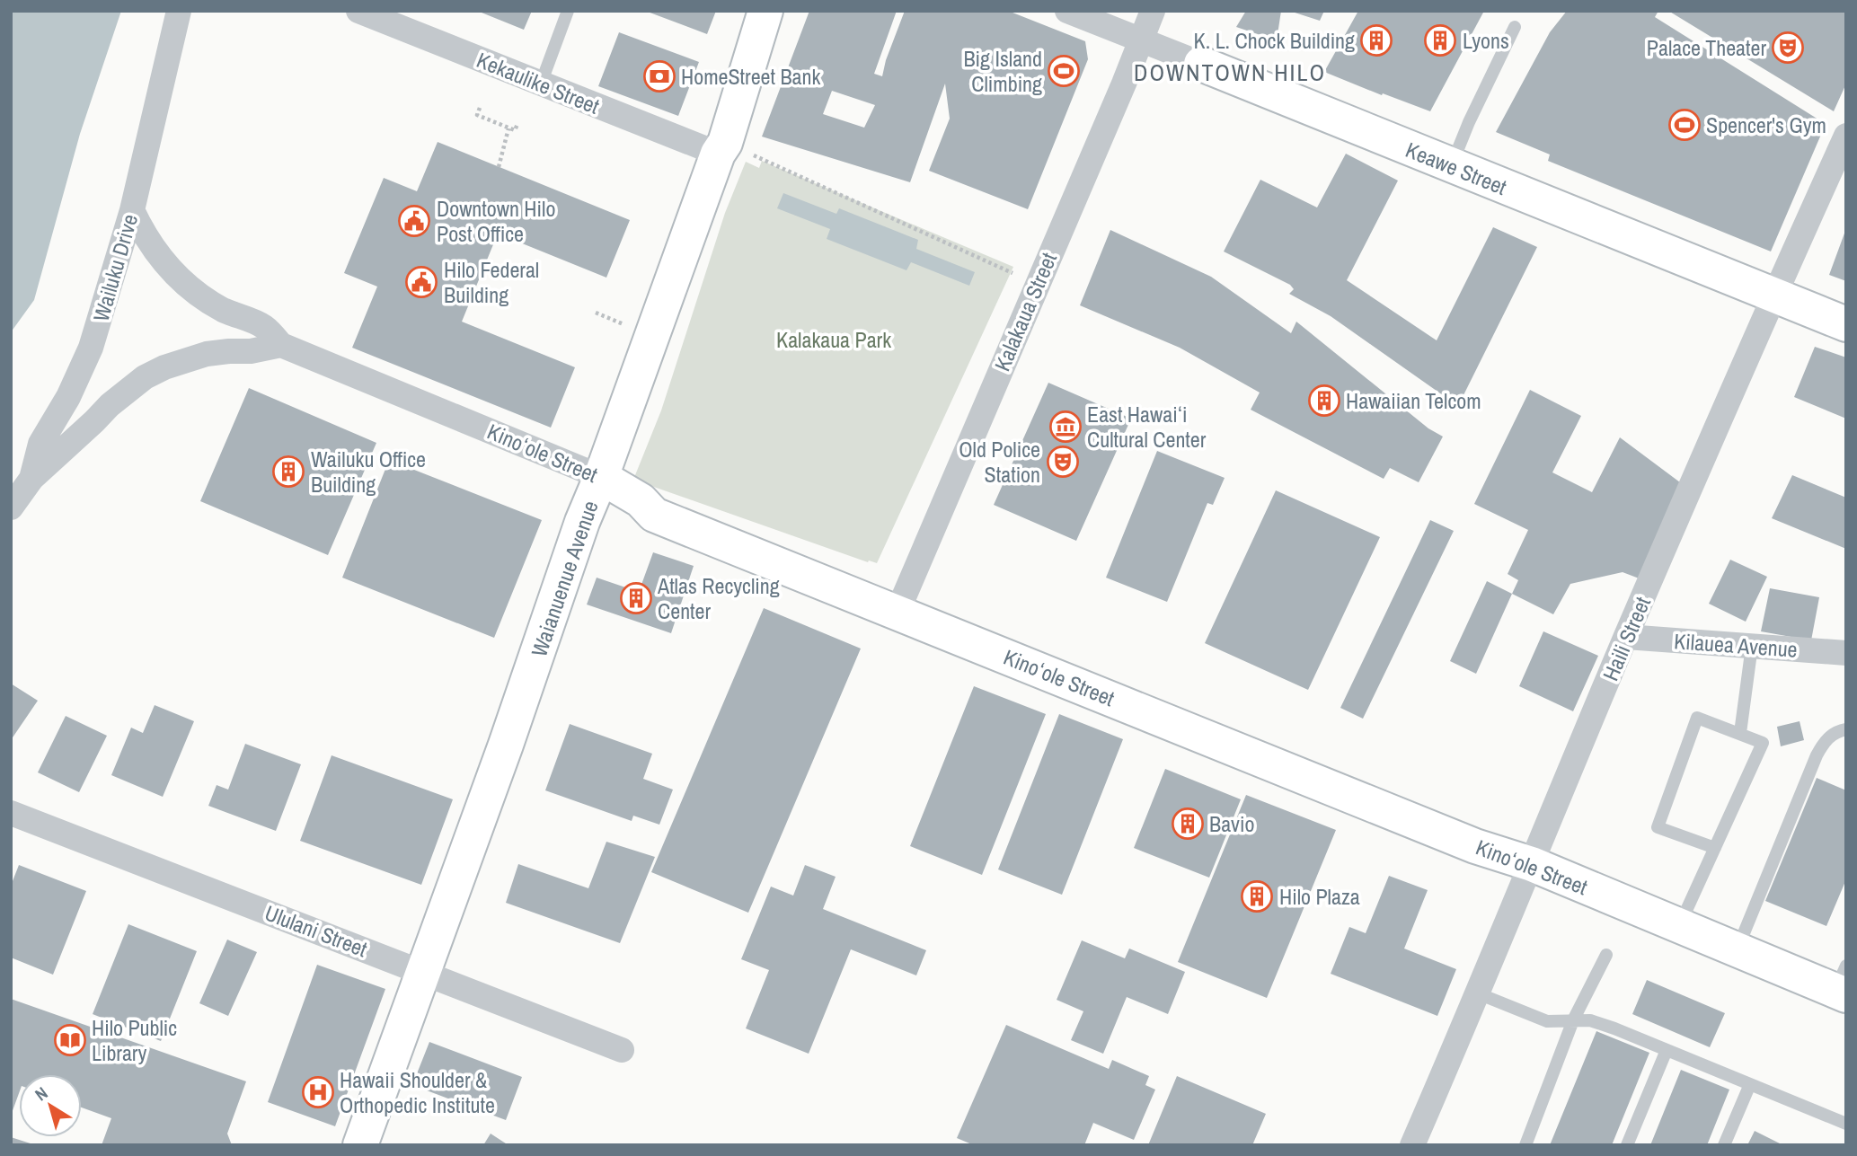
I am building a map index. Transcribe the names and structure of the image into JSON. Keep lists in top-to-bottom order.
{
  "streets": {
    "street": [
      "Kekaulike Street",
      "Keawe Street",
      "Wailuku Drive",
      "Kalakaua Street",
      "Kinoʻole Street",
      "Waianuenue Avenue",
      "Haili Street",
      "Kilauea Avenue",
      "Ululani Street"
    ]
  },
  "crossings": [
    ["Kekaulike Street", "Waianuenue Avenue"],
    ["Keawe Street", "Kalakaua Street"],
    ["Keawe Street", "Haili Street"],
    ["Wailuku Drive", "Kinoʻole Street"],
    ["Kalakaua Street", "Kinoʻole Street"],
    ["Kinoʻole Street", "Waianuenue Avenue"],
    ["Kinoʻole Street", "Haili Street"],
    ["Waianuenue Avenue", "Ululani Street"],
    ["Haili Street", "Kilauea Avenue"]
  ],
  "districts": ["DOWNTOWN HILO"],
  "parks": ["Kalakaua Park"],
  "places": {
    "building": [
      "K. L. Chock Building",
      "Lyons",
      "Hawaiian Telcom",
      "Wailuku Office Building",
      "Atlas Recycling Center",
      "Bavio",
      "Hilo Plaza"
    ],
    "theatre": ["Palace Theater", "Old Police Station"],
    "sports": ["Big Island Climbing", "Spencer's Gym"],
    "bank": ["HomeStreet Bank"],
    "public building": ["Downtown Hilo Post Office", "Hilo Federal Building"],
    "museum": ["East Hawaiʻi Cultural Center"],
    "library": ["Hilo Public Library"],
    "hospital": ["Hawaii Shoulder & Orthopedic Institute"]
  },
  "north": "top left"
}
